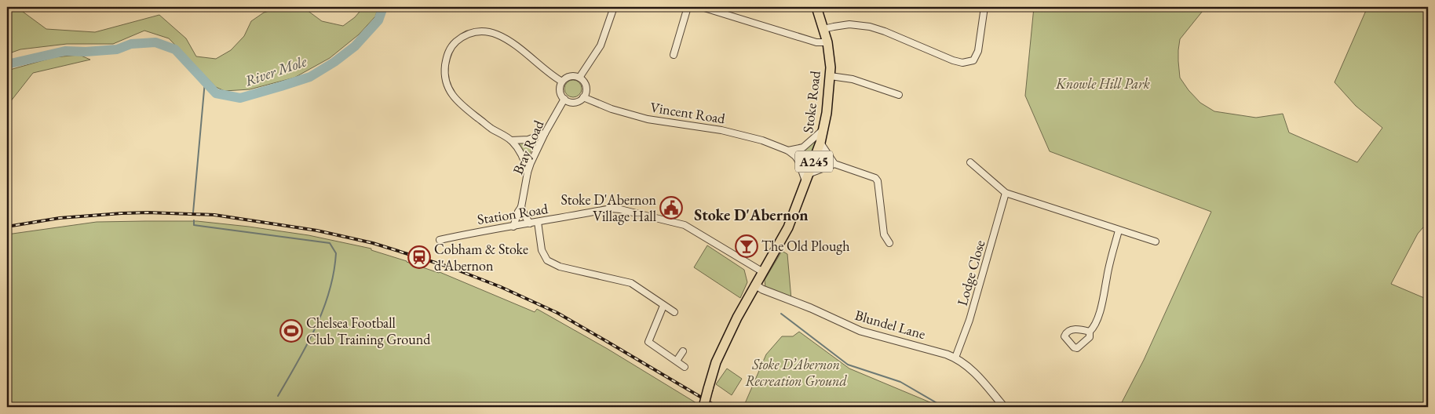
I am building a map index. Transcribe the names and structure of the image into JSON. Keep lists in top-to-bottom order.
{
  "streets": {
    "main road": ["Stoke Road", "A245"],
    "street": [
      "Vincent Road",
      "Bray Road",
      "Station Road",
      "Lodge Close",
      "Blundel Lane"
    ]
  },
  "crossings": [
    ["Stoke Road", "Station Road"],
    ["Stoke Road", "Blundel Lane"],
    ["Vincent Road", "Bray Road"],
    ["Bray Road", "Station Road"],
    ["Lodge Close", "Blundel Lane"]
  ],
  "districts": ["Stoke D'Abernon"],
  "water": ["River Mole"],
  "parks": ["Knowle Hill Park", "Stoke D’Abernon Recreation Ground"],
  "places": {
    "public building": ["Stoke D'Abernon Village Hall"],
    "bar": ["The Old Plough"],
    "station": ["Cobham & Stoke d'Abernon"],
    "sports": ["Chelsea Football Club Training Ground"]
  }
}
